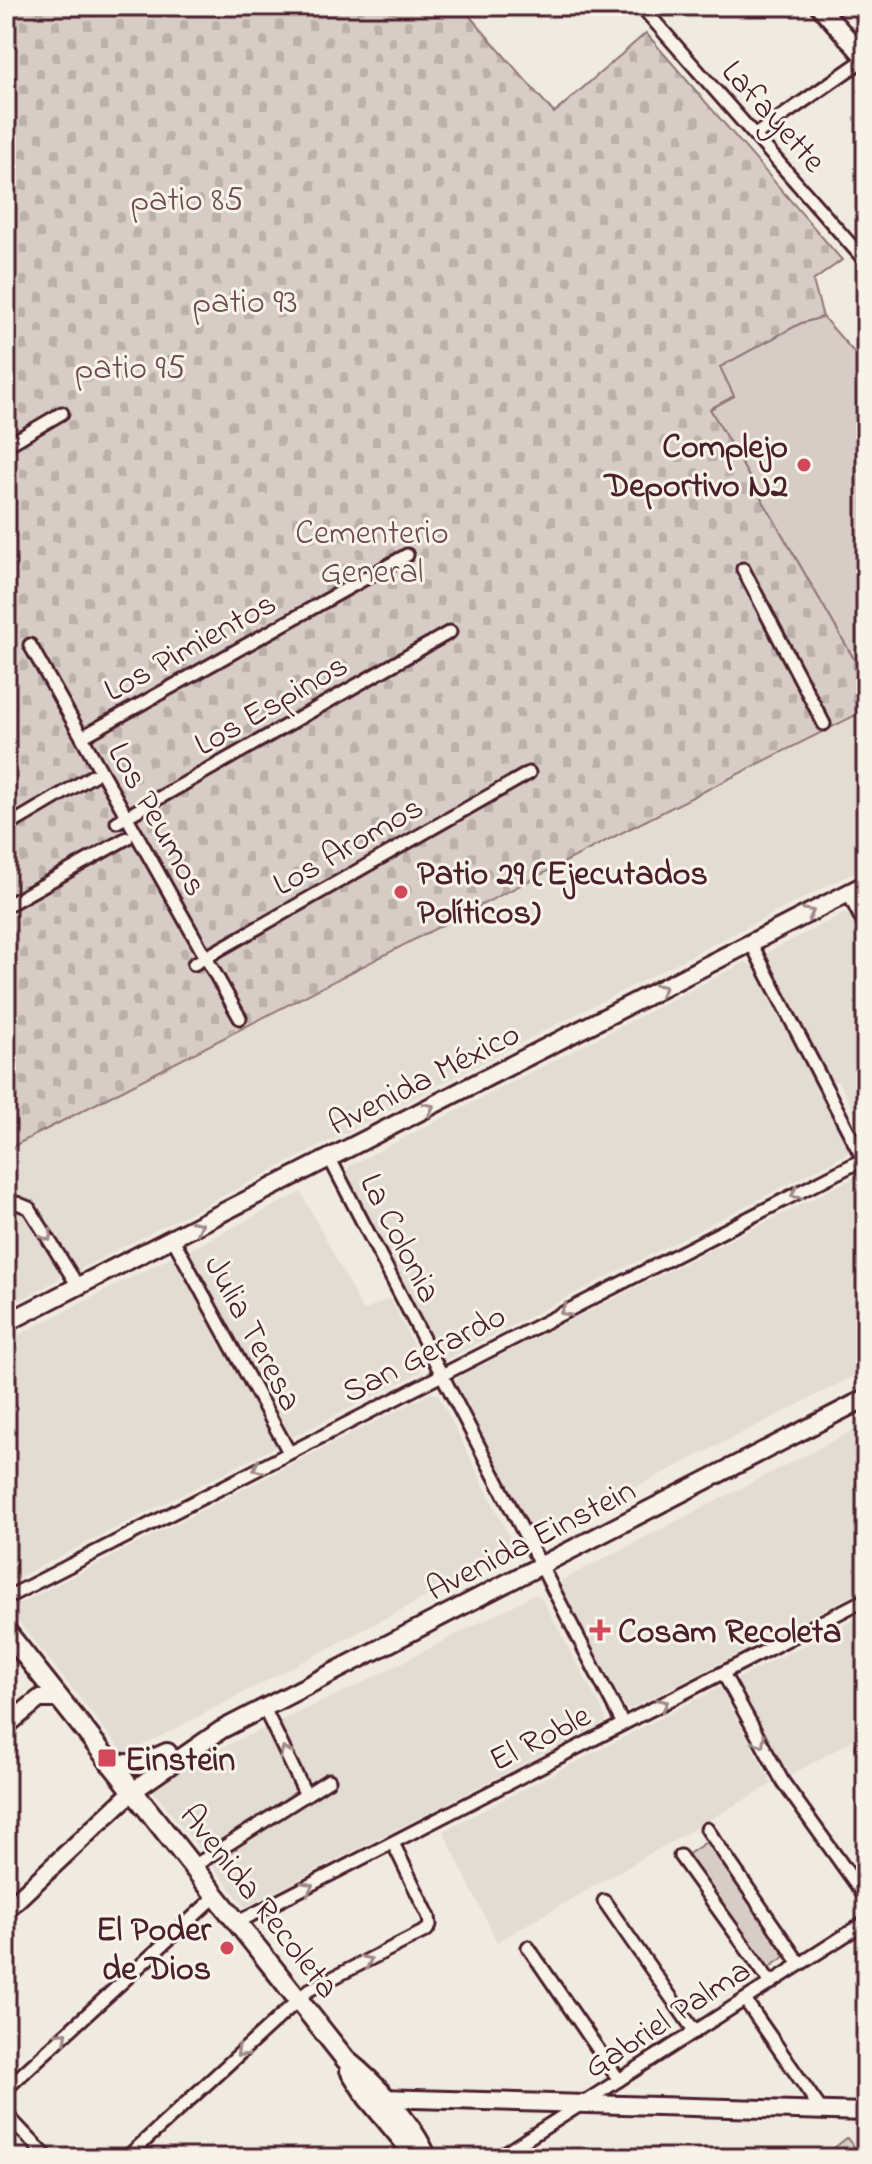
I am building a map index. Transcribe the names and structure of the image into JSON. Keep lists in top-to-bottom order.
{
  "streets": {
    "main road": ["Avenida México", "Avenida Einstein", "Avenida Recoleta"],
    "street": [
      "Lafayette",
      "Los Pimientos",
      "Los Espinos",
      "Los Peumos",
      "Los Aromos",
      "La Colonia",
      "Julia Teresa",
      "San Gerardo",
      "El Roble",
      "Gabriel Palma"
    ]
  },
  "crossings": [
    ["Los Pimientos", "Los Peumos"],
    ["Los Espinos", "Los Peumos"],
    ["Los Peumos", "Los Aromos"],
    ["Avenida México", "La Colonia"],
    ["Avenida México", "Julia Teresa"],
    ["La Colonia", "San Gerardo"],
    ["La Colonia", "Avenida Einstein"],
    ["La Colonia", "El Roble"],
    ["Julia Teresa", "San Gerardo"],
    ["Avenida Einstein", "Avenida Recoleta"],
    ["El Roble", "Avenida Recoleta"]
  ],
  "one_way": ["Avenida México", "San Gerardo"],
  "parks": [
    "patio 85",
    "patio 93",
    "patio 95",
    "Cementerio General"
  ],
  "places": {
    "other": ["Complejo Deportivo N2", "Patio 29 (Ejecutados Políticos)", "El Poder de Dios"],
    "health": ["Cosam Recoleta"],
    "transit": ["Einstein"]
  }
}
